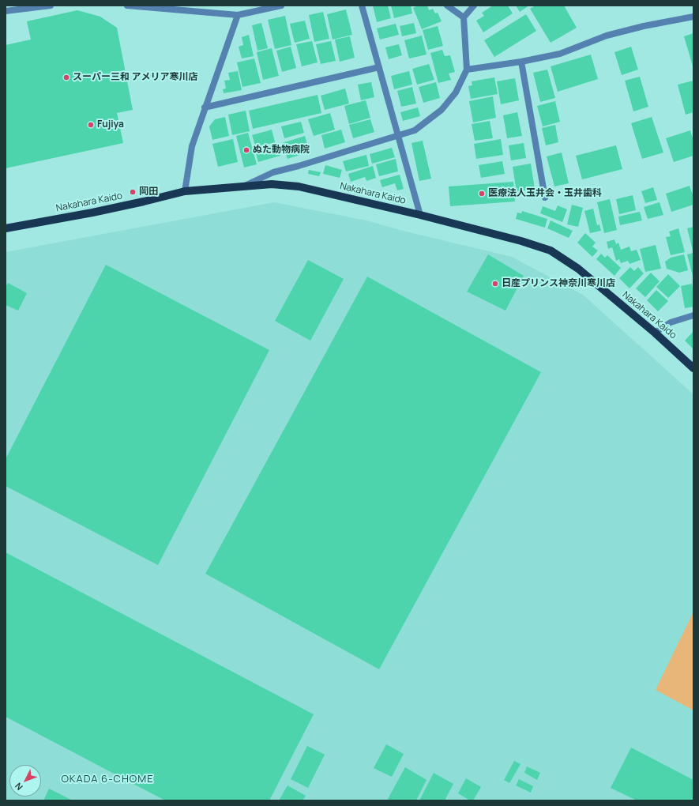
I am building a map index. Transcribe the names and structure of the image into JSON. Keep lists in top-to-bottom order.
{
  "streets": {
    "main road": ["Nakahara Kaido"]
  },
  "districts": ["OKADA 6-CHOME"],
  "places": [
    "スーパー三和 アメリア寒川店",
    "Fujiya",
    "ぬた動物病院",
    "岡田",
    "医療法人玉井会・玉井歯科",
    "日産プリンス神奈川寒川店"
  ],
  "north": "bottom left"
}
